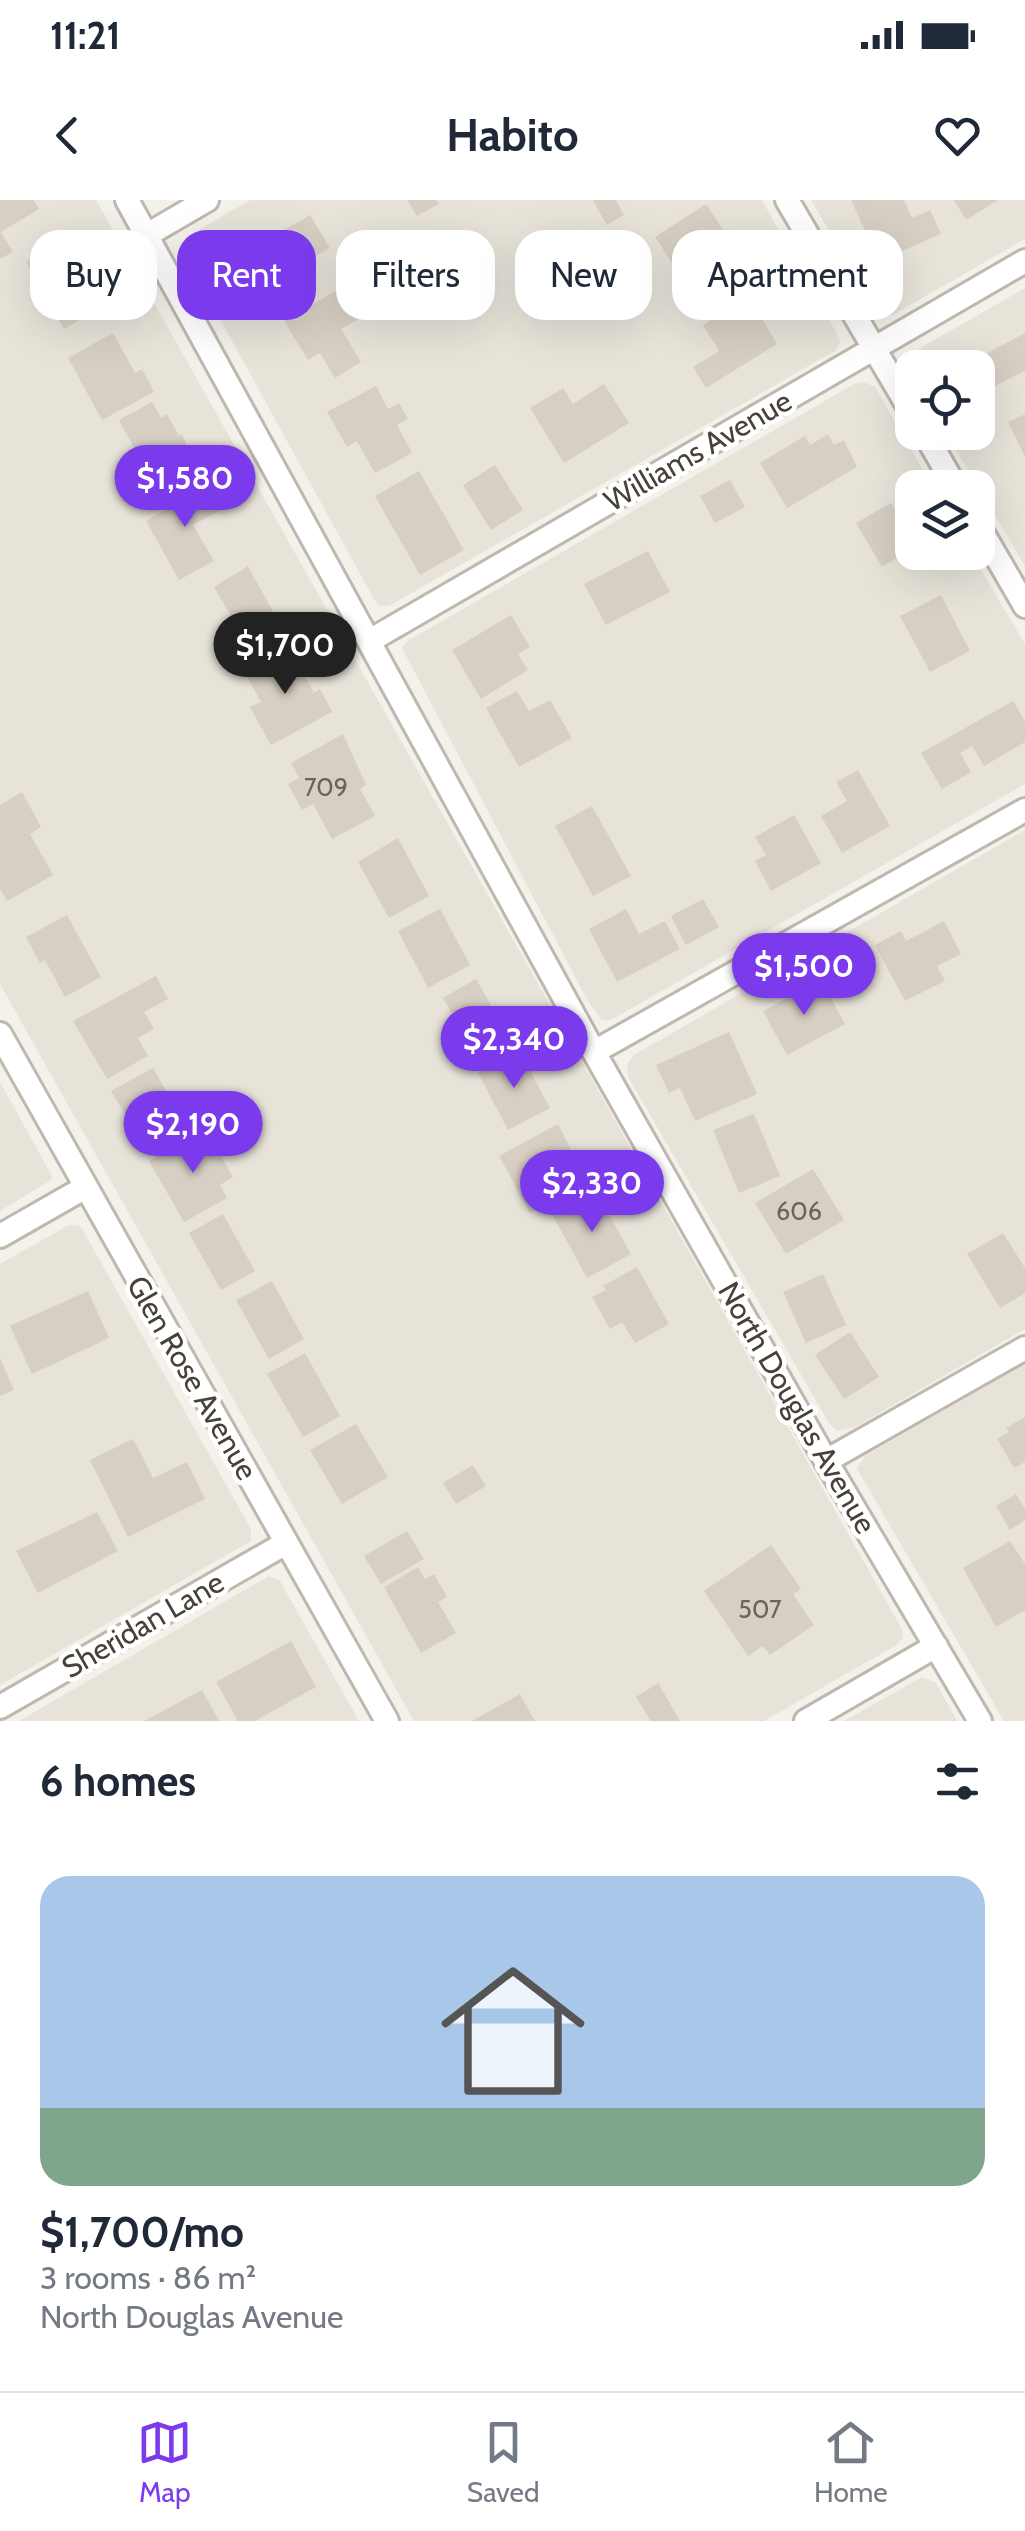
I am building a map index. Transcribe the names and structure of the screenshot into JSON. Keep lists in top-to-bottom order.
{
  "streets": {
    "street": [
      "Williams Avenue",
      "Glen Rose Avenue",
      "North Douglas Avenue",
      "Sheridan Lane"
    ]
  },
  "crossings": [
    ["Williams Avenue", "North Douglas Avenue"],
    ["Glen Rose Avenue", "Sheridan Lane"]
  ],
  "house_numbers": ["709", "606", "507"],
  "page": {
    "status": "11:21",
    "header": "Habito",
    "chip": [
      "Buy",
      "Rent",
      "Filters",
      "New",
      "Apartment"
    ],
    "price": [
      "$1,580",
      "$1,700",
      "$1,500",
      "$2,340",
      "$2,190",
      "$2,330"
    ],
    "heading": "6 homes",
    "list": [
      {
        "name": "$1,700/mo",
        "note": "3 rooms · 86 m² · North Douglas Avenue"
      }
    ],
    "tabs": ["Map", "Saved", "Home"]
  }
}
